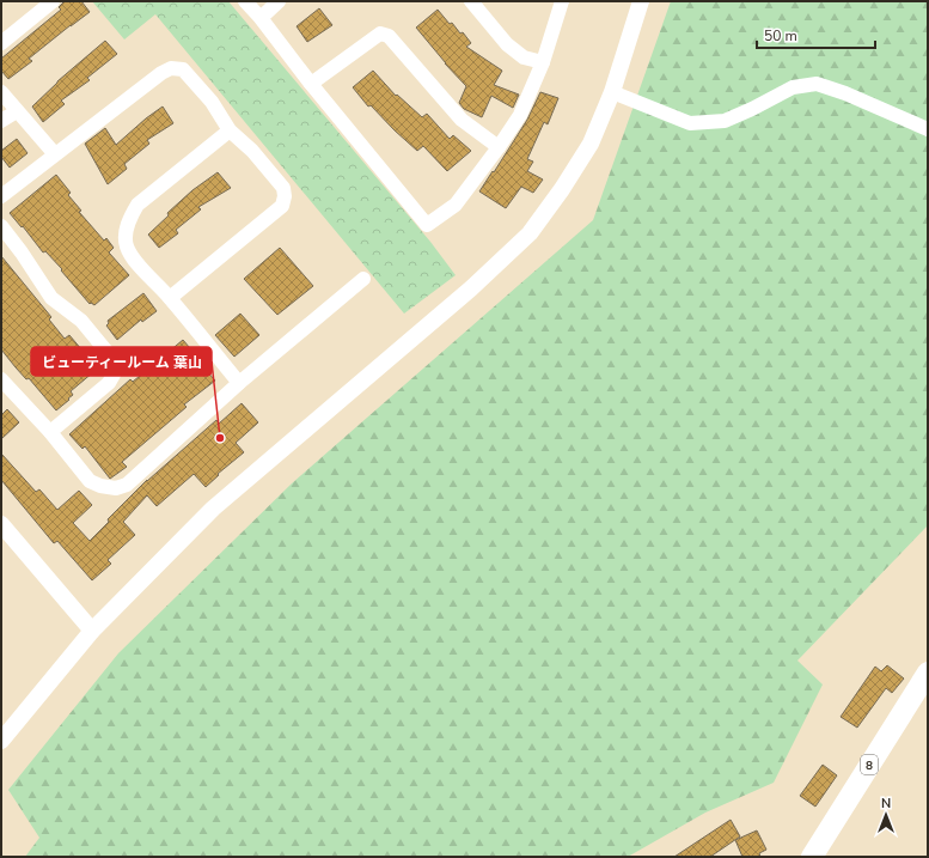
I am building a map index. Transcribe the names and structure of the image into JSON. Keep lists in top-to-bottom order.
{
  "streets": {
    "main road": ["8"]
  },
  "places": ["ビューティールーム 葉山"],
  "scale_bar": "50 m",
  "north": "top"
}
